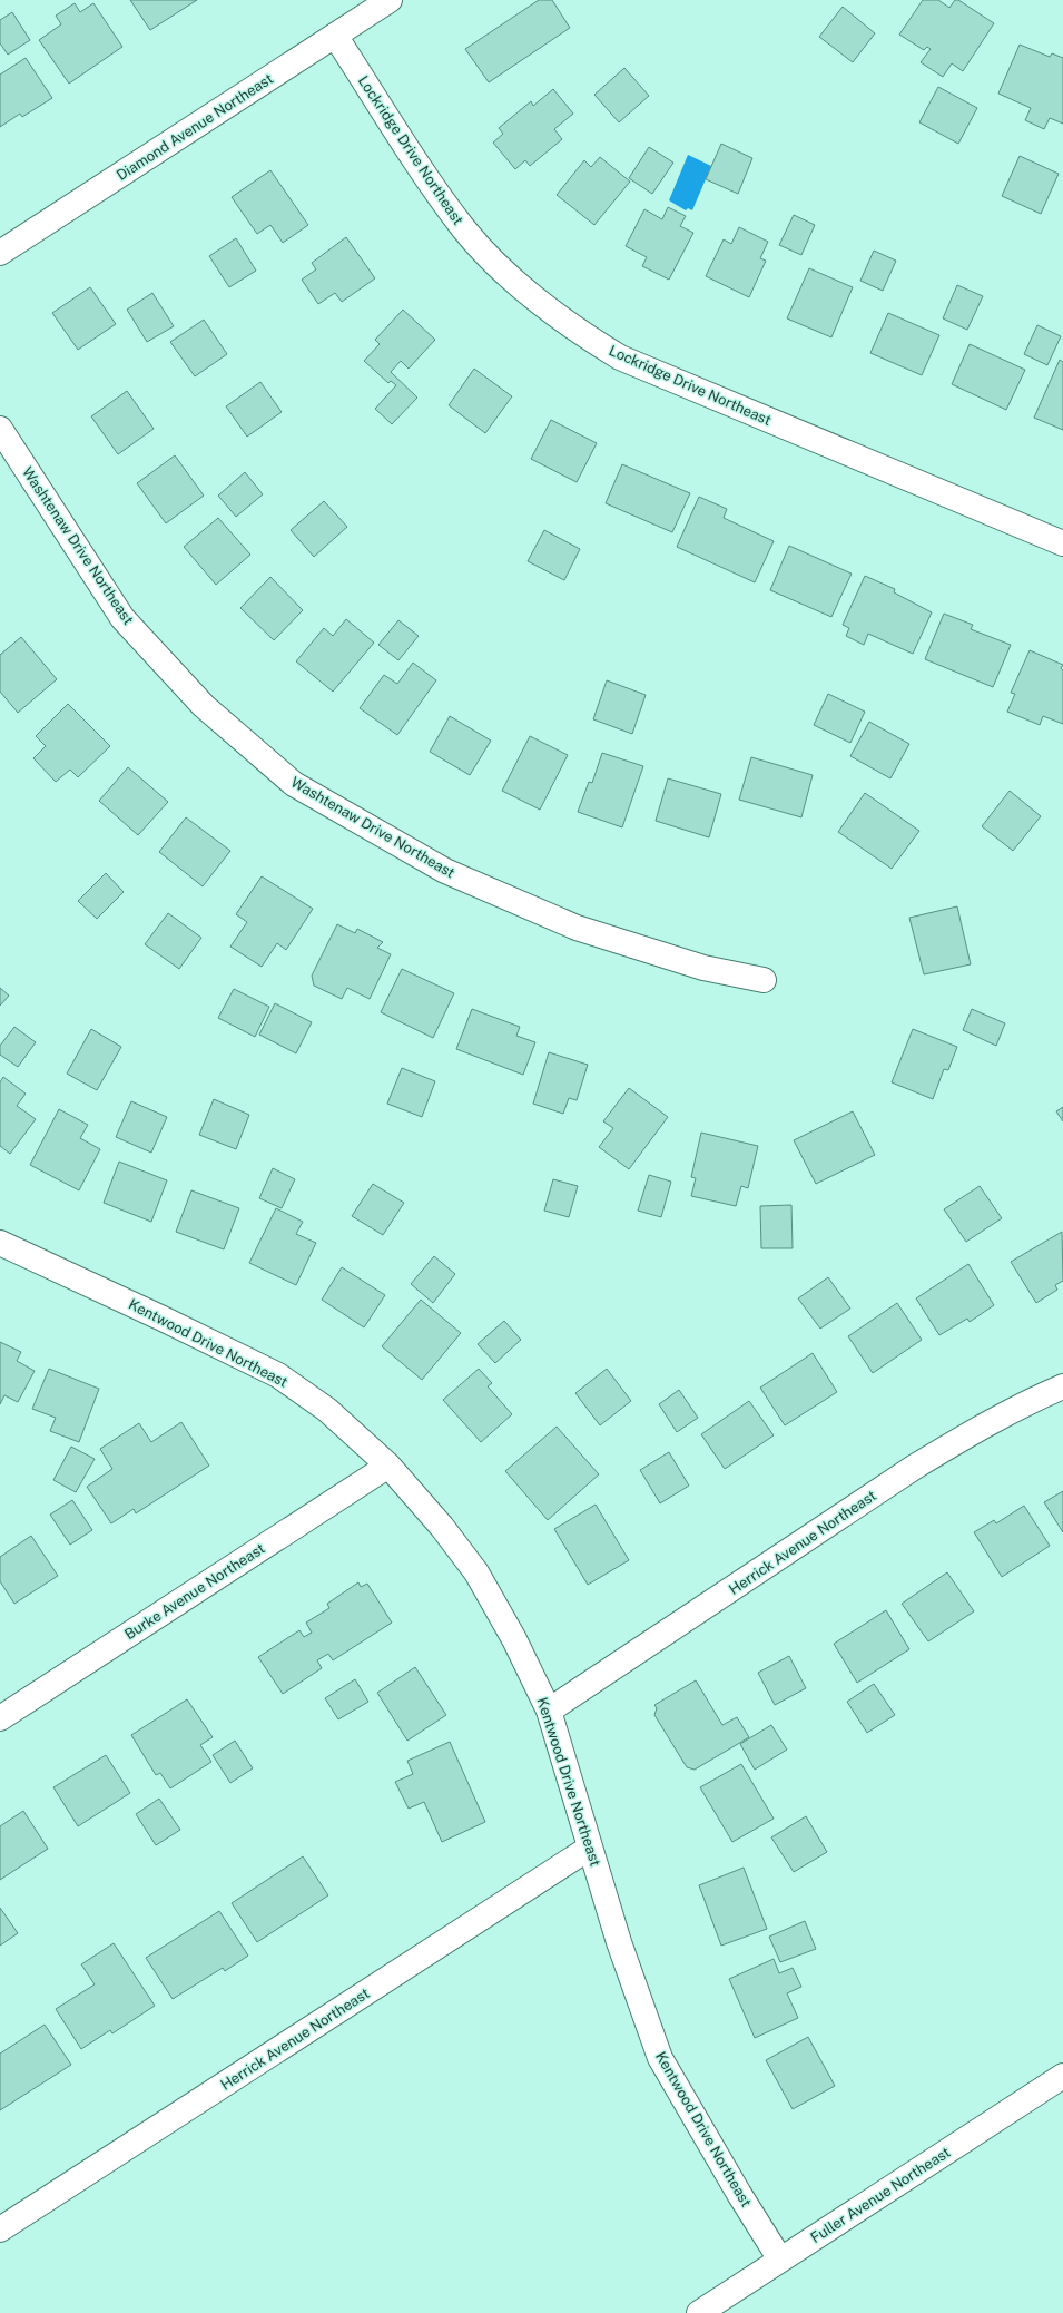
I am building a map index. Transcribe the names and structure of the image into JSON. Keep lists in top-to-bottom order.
{
  "streets": {
    "street": [
      "Diamond Avenue Northeast",
      "Lockridge Drive Northeast",
      "Washtenaw Drive Northeast",
      "Kentwood Drive Northeast",
      "Herrick Avenue Northeast",
      "Burke Avenue Northeast",
      "Fuller Avenue Northeast"
    ]
  },
  "crossings": [
    ["Diamond Avenue Northeast", "Lockridge Drive Northeast"],
    ["Kentwood Drive Northeast", "Herrick Avenue Northeast"],
    ["Kentwood Drive Northeast", "Burke Avenue Northeast"],
    ["Kentwood Drive Northeast", "Fuller Avenue Northeast"]
  ]
}
